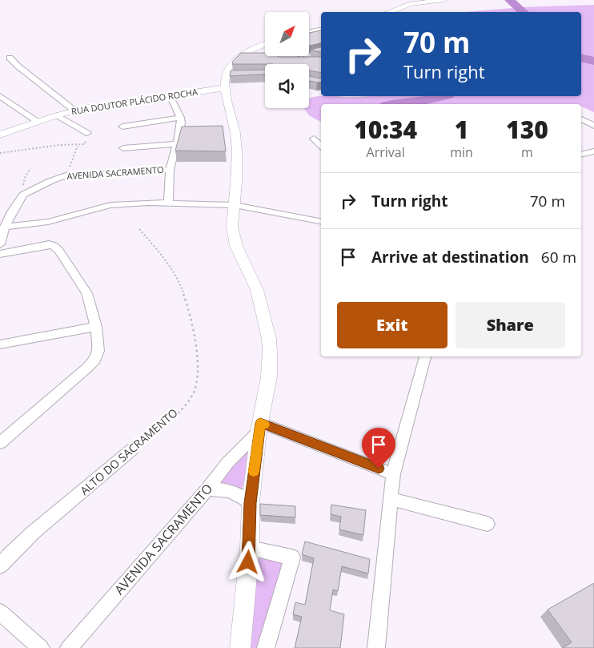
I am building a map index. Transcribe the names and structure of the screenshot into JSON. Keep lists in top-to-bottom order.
{
  "streets": {
    "street": ["RUA DOUTOR PLÁCIDO ROCHA", "AVENIDA SACRAMENTO", "ALTO DO SACRAMENTO"]
  },
  "north": "top right",
  "page": {
    "turn": ["70 m", "Turn right"],
    "eta": [
      "10:34",
      "Arrival",
      "1",
      "min",
      "130",
      "m"
    ],
    "list": [
      {
        "name": "Turn right",
        "value": "70 m"
      },
      {
        "name": "Arrive at destination",
        "value": "60 m"
      }
    ],
    "buttons": ["Exit", "Share"]
  }
}
